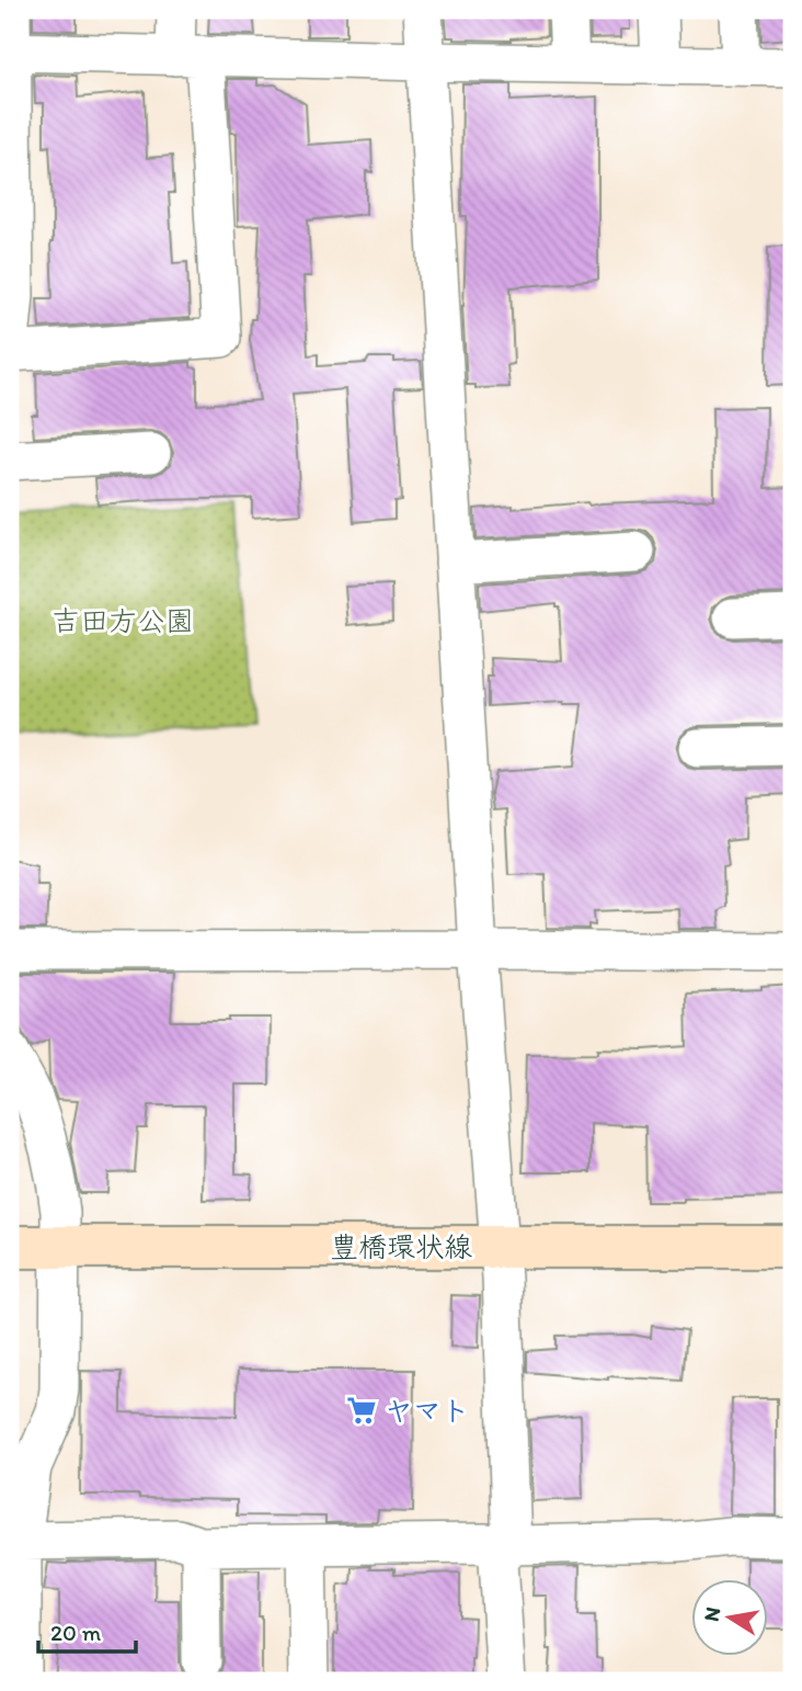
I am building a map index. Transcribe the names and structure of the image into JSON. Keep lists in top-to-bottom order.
{
  "streets": {
    "main road": ["豊橋環状線"]
  },
  "parks": ["吉田方公園"],
  "places": {
    "supermarket": ["ヤマト"]
  },
  "scale_bar": "20 m",
  "north": "left"
}
